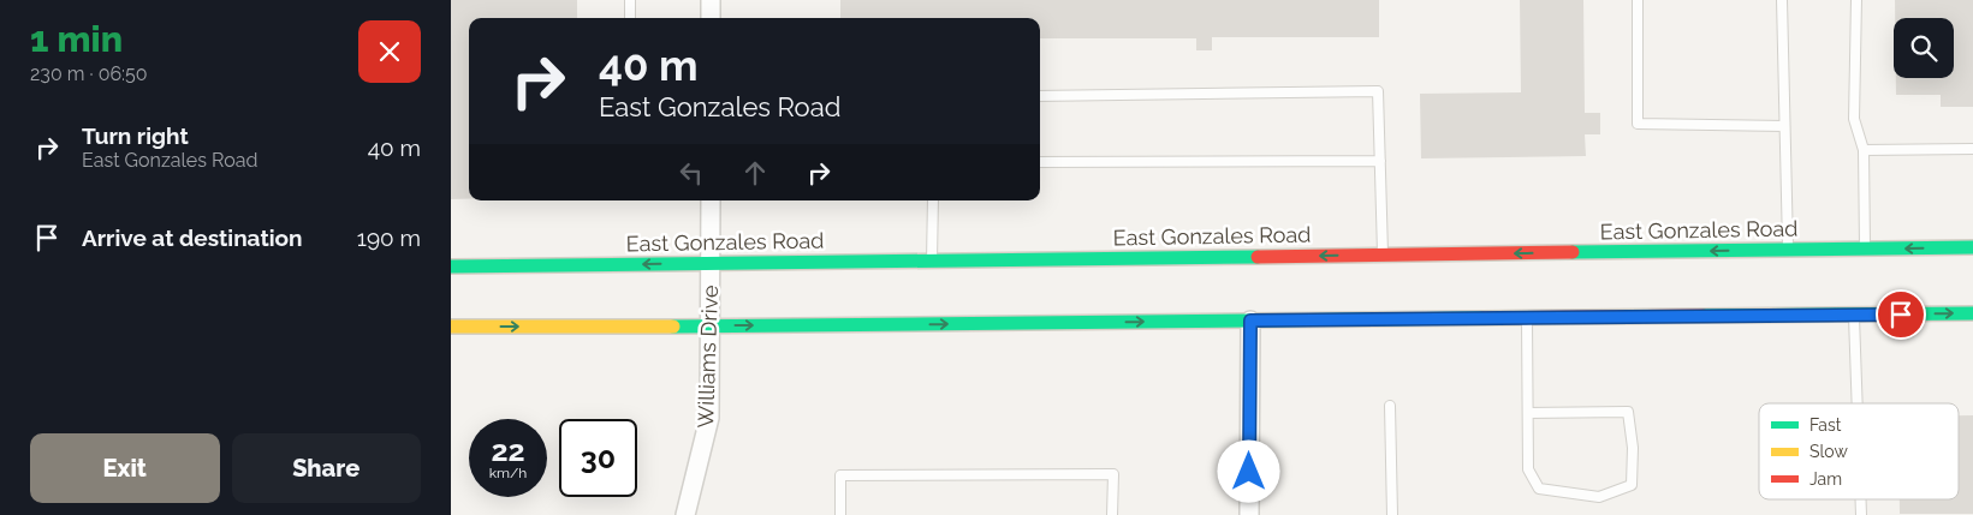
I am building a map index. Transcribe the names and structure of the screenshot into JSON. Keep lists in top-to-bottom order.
{
  "streets": {
    "main road": ["East Gonzales Road"],
    "street": ["Williams Drive"]
  },
  "crossings": [
    ["East Gonzales Road", "Williams Drive"]
  ],
  "legend": ["Fast", "Slow", "Jam"],
  "page": {
    "heading": ["1 min", "230 m · 06:50"],
    "turn": ["40 m", "East Gonzales Road"],
    "list": [
      {
        "name": "Turn right",
        "note": "East Gonzales Road",
        "value": "40 m"
      },
      {
        "name": "Arrive at destination",
        "value": "190 m"
      }
    ],
    "speed": "22 km/h",
    "limit": "30",
    "buttons": ["Exit", "Share"]
  }
}
